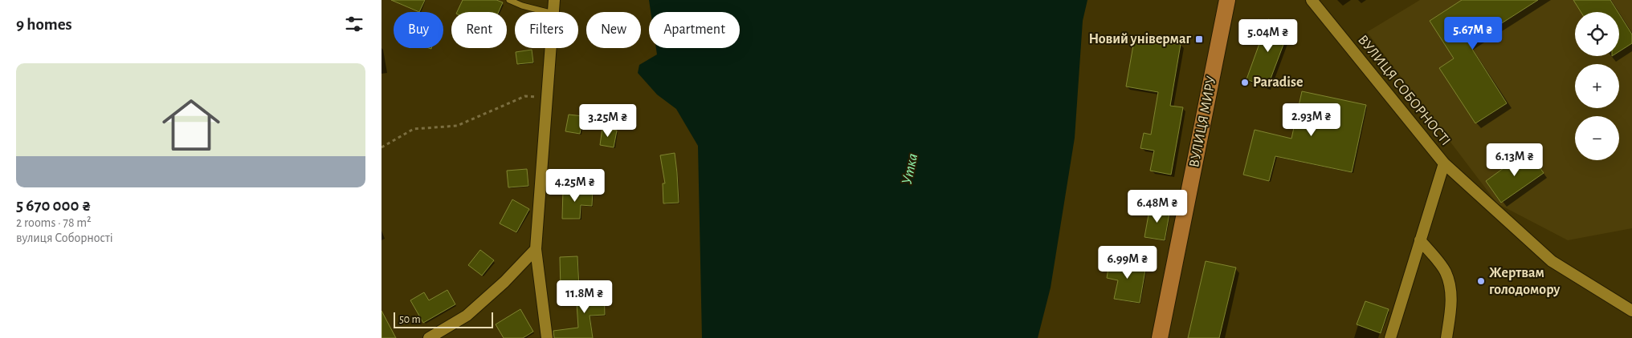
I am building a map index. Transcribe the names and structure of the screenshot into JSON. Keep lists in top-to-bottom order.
{
  "streets": {
    "main road": ["ВУЛИЦЯ МИРУ"],
    "street": ["ВУЛИЦЯ СОБОРНОСТІ"]
  },
  "water": ["Утка"],
  "places": {
    "transit": ["Новий універмаг"],
    "other": ["Paradise", "Жертвам голодомору"]
  },
  "scale_bar": "50 m",
  "page": {
    "heading": "9 homes",
    "map_buttons": ["+", "−"],
    "chip": [
      "Buy",
      "Rent",
      "Filters",
      "New",
      "Apartment"
    ],
    "price": [
      "5.67M ₴",
      "5.04M ₴",
      "2.93M ₴",
      "3.25M ₴",
      "6.13M ₴",
      "4.25M ₴",
      "6.48M ₴",
      "6.99M ₴",
      "11.8M ₴"
    ],
    "list": [
      {
        "name": "5 670 000 ₴",
        "note": "2 rooms · 78 m² · вулиця Соборності"
      }
    ],
    "scale": "50 m"
  }
}
